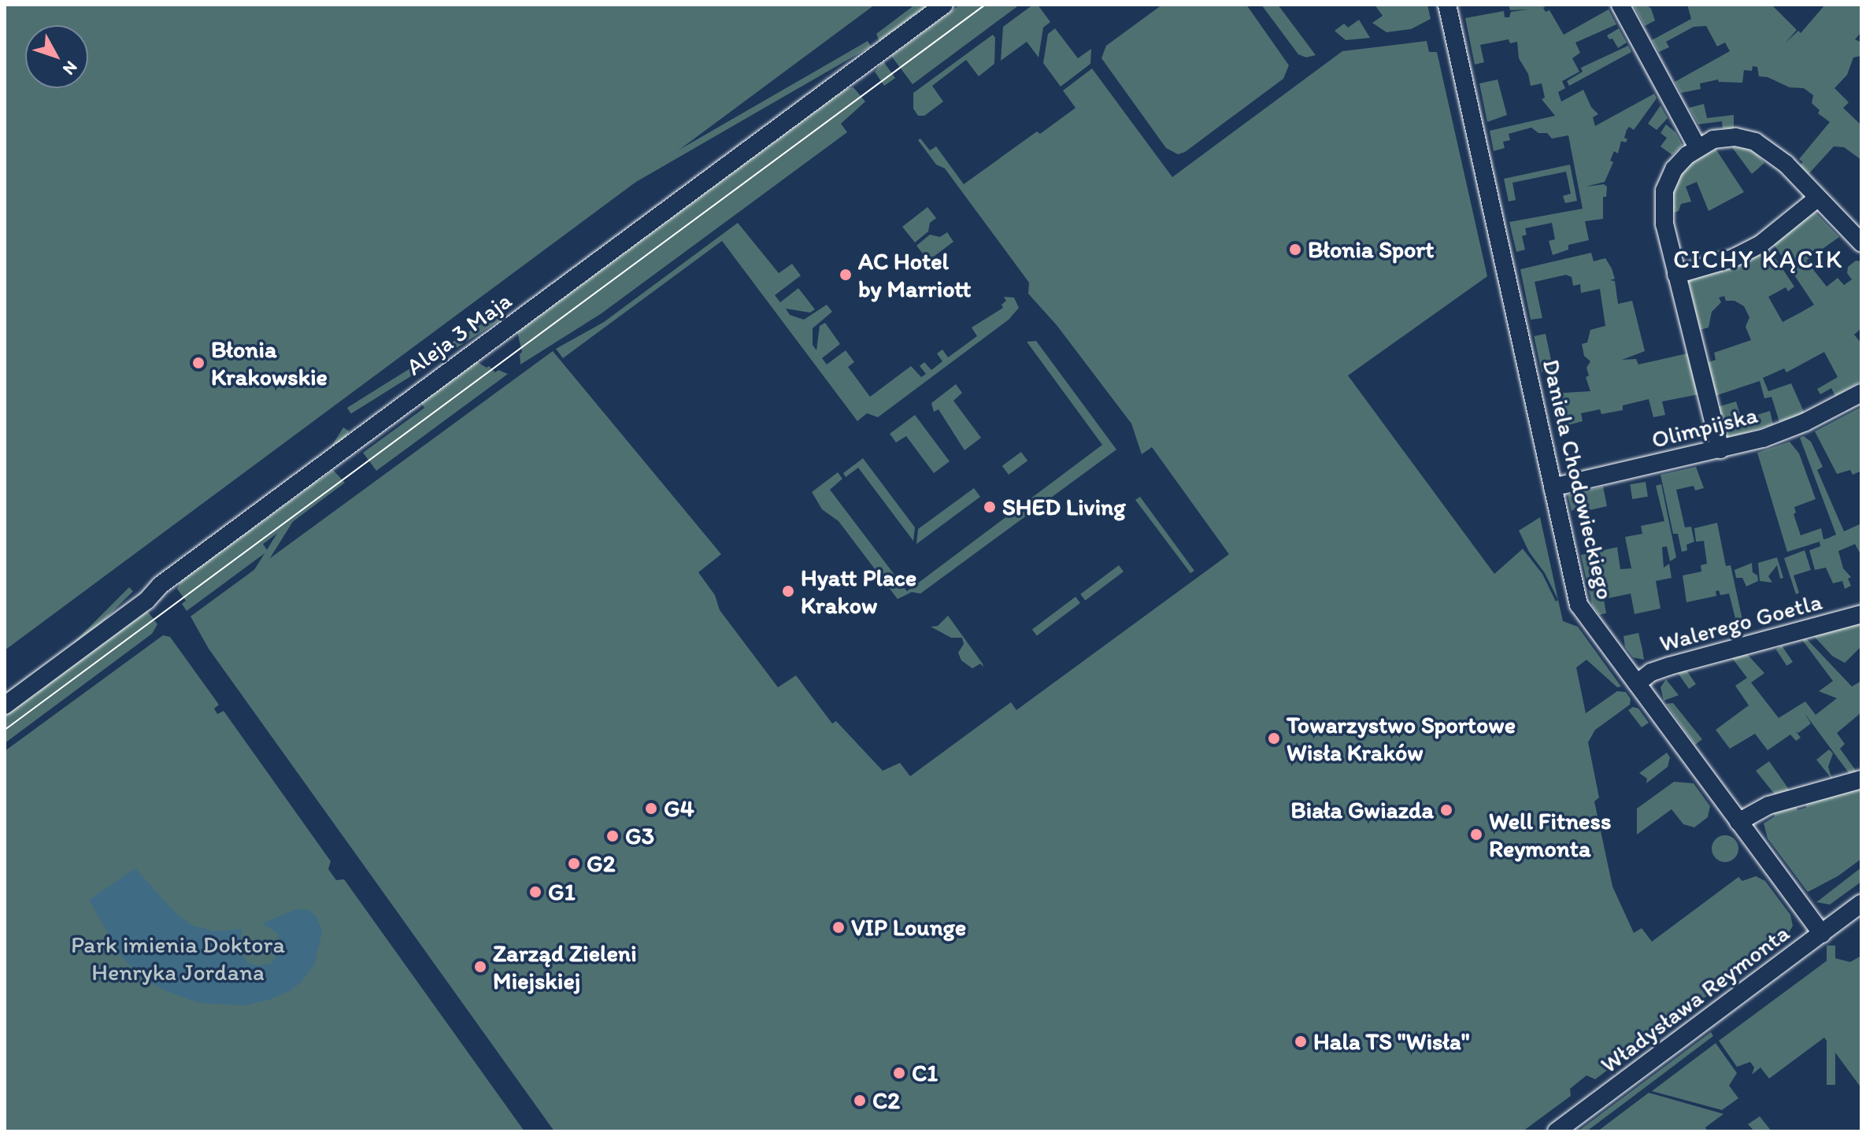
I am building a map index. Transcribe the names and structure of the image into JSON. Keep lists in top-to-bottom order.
{
  "streets": {
    "street": [
      "Aleja 3 Maja",
      "Olimpijska",
      "Daniela Chodowieckiego",
      "Walerego Goetla",
      "Władysława Reymonta"
    ]
  },
  "crossings": [
    ["Olimpijska", "Daniela Chodowieckiego"],
    ["Daniela Chodowieckiego", "Walerego Goetla"],
    ["Daniela Chodowieckiego", "Władysława Reymonta"]
  ],
  "districts": ["CICHY KĄCIK"],
  "parks": ["Park imienia Doktora Henryka Jordana"],
  "places": [
    "Błonia Sport",
    "AC Hotel by Marriott",
    "Błonia Krakowskie",
    "SHED Living",
    "Hyatt Place Krakow",
    "Towarzystwo Sportowe Wisła Kraków",
    "G4",
    "Biała Gwiazda",
    "Well Fitness Reymonta",
    "G3",
    "G2",
    "G1",
    "VIP Lounge",
    "Zarząd Zieleni Miejskiej",
    "Hala TS \"Wisła\"",
    "C1",
    "C2"
  ],
  "north": "bottom right"
}
